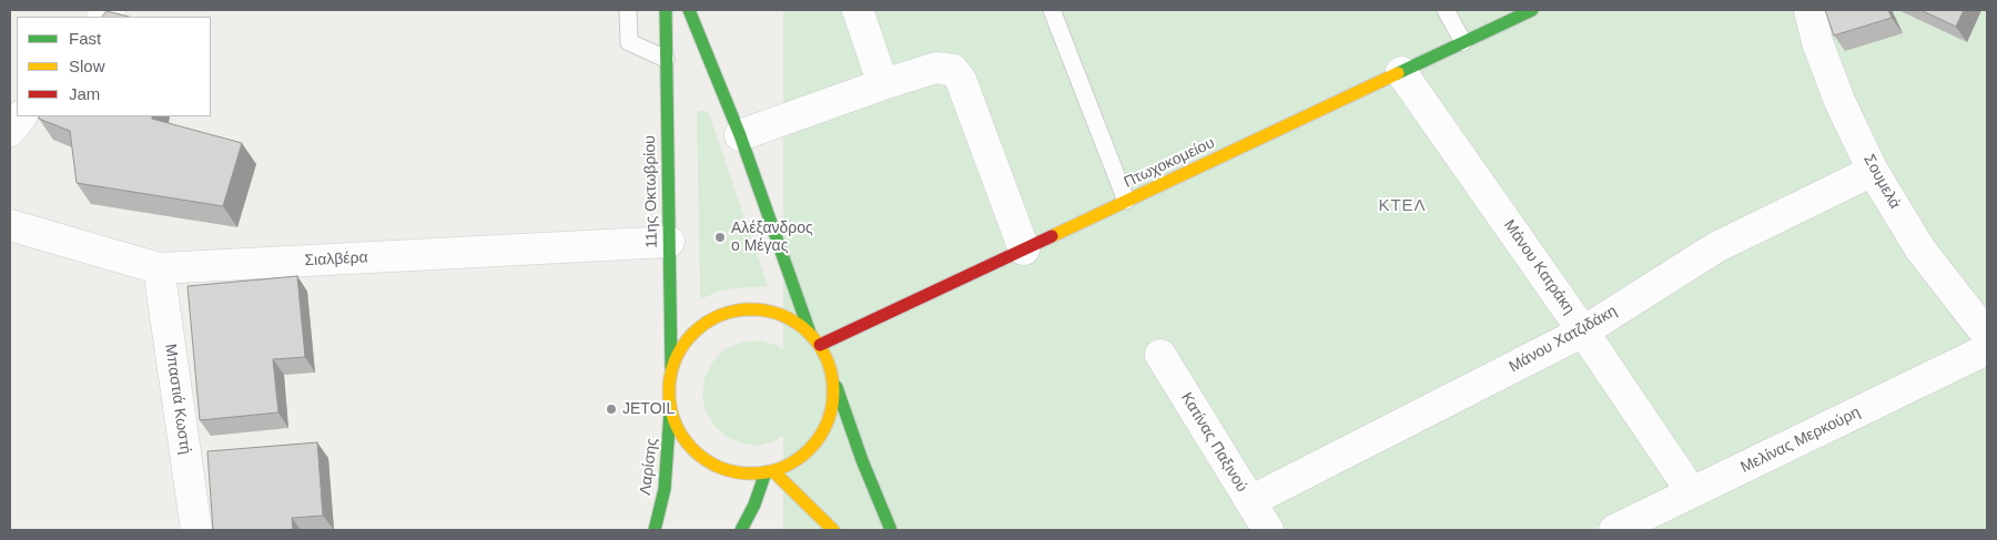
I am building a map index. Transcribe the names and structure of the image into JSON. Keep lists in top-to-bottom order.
{
  "streets": {
    "main road": ["Πτωχοκομείου", "11ης Οκτωβρίου", "Λαρίσης"],
    "street": [
      "Σουμελά",
      "Σιαλβέρα",
      "Μάνου Κατράκη",
      "Μάνου Χατζιδάκη",
      "Μπαστιά Κωστή",
      "Μελίνας Μερκούρη",
      "Κατίνας Παξινού"
    ]
  },
  "crossings": [
    ["Πτωχοκομείου", "11ης Οκτωβρίου"],
    ["Πτωχοκομείου", "Μάνου Κατράκη"],
    ["Πτωχοκομείου", "Λαρίσης"],
    ["Σουμελά", "Μάνου Χατζιδάκη"],
    ["11ης Οκτωβρίου", "Σιαλβέρα"],
    ["11ης Οκτωβρίου", "Λαρίσης"],
    ["Σιαλβέρα", "Μπαστιά Κωστή"],
    ["Μάνου Κατράκη", "Μάνου Χατζιδάκη"],
    ["Μάνου Κατράκη", "Μελίνας Μερκούρη"],
    ["Μάνου Χατζιδάκη", "Κατίνας Παξινού"]
  ],
  "districts": ["ΚΤΕΛ"],
  "places": ["Αλέξανδρος ο Μέγας", "JETOIL"],
  "legend": ["Fast", "Slow", "Jam"]
}
